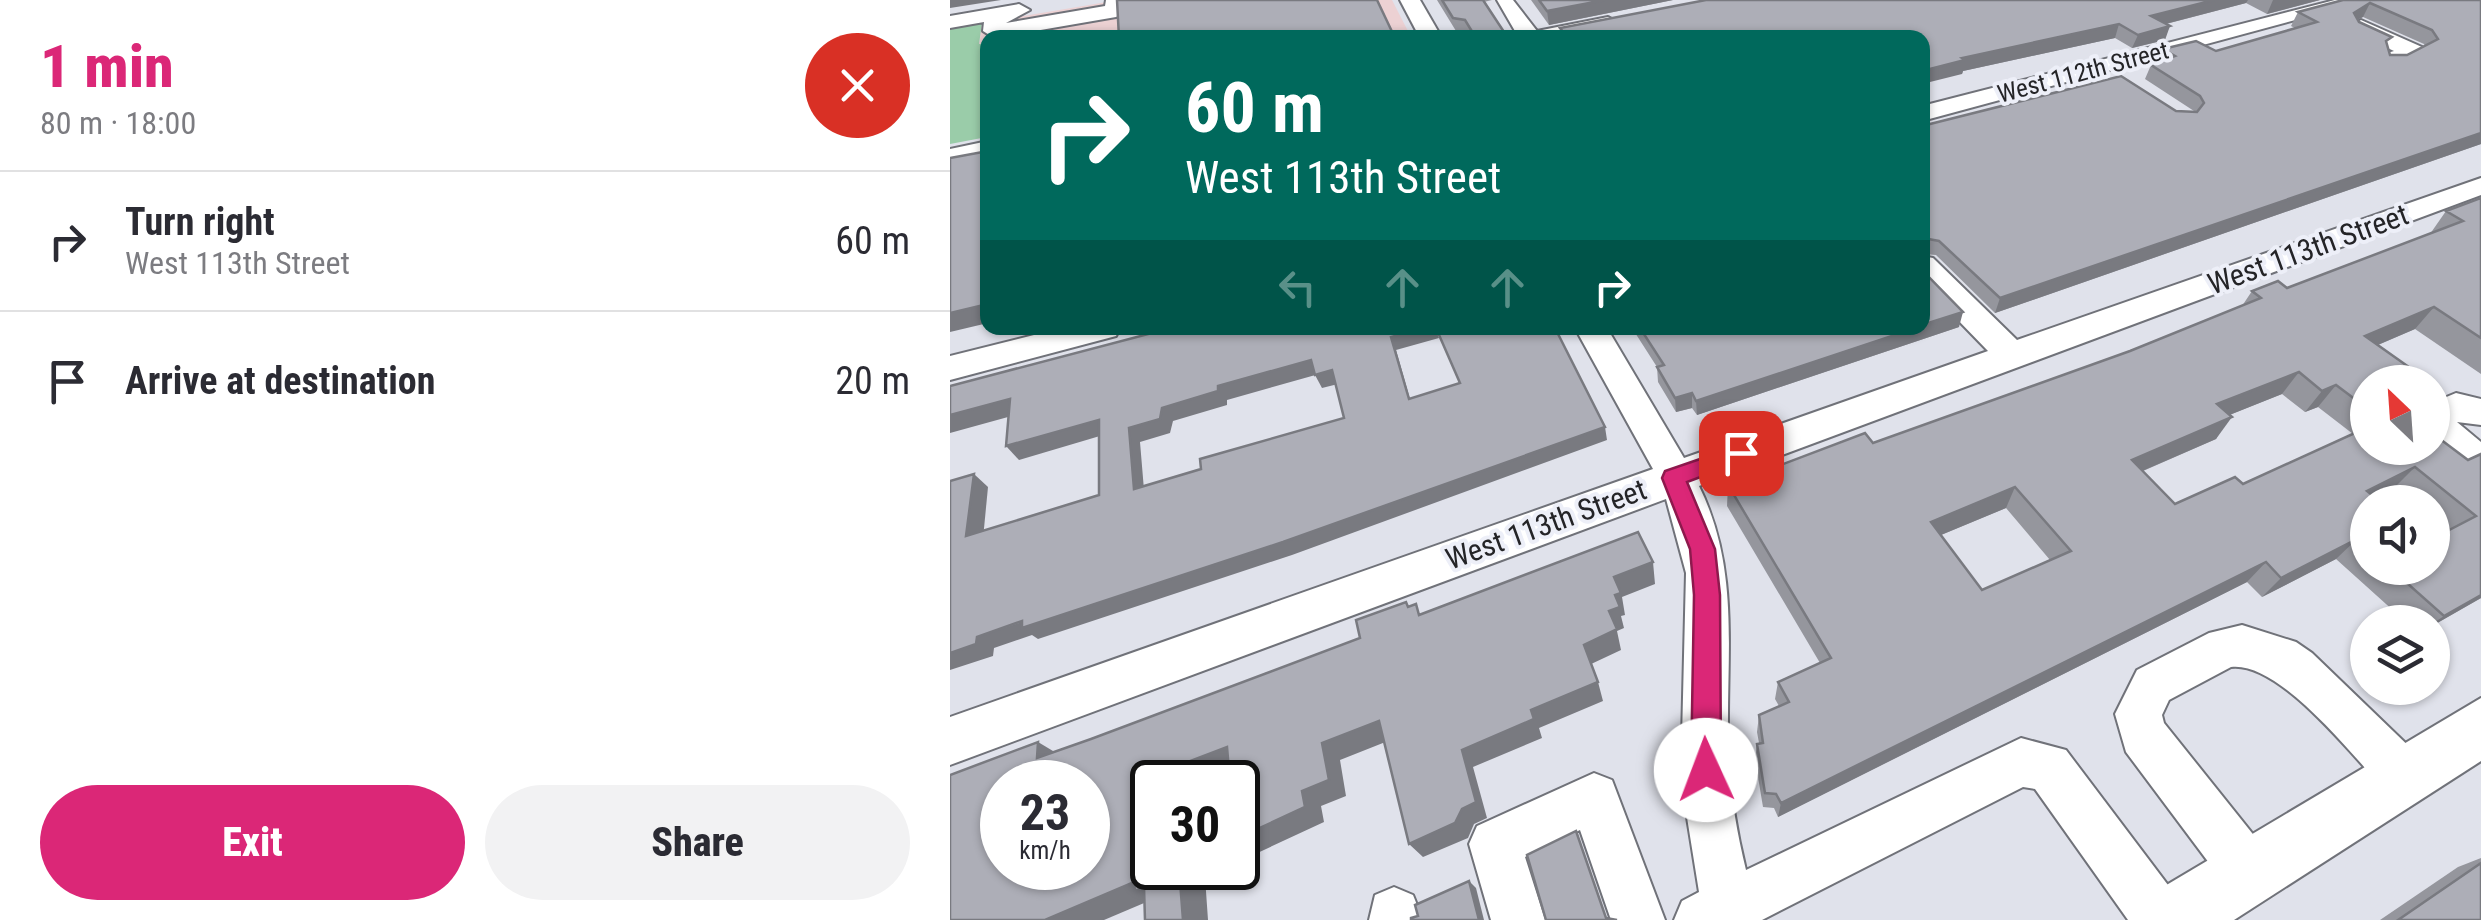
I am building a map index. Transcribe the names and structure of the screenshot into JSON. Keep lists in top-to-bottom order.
{
  "streets": {
    "street": ["West 112th Street", "West 113th Street"]
  },
  "north": "top left",
  "page": {
    "heading": ["1 min", "80 m · 18:00"],
    "turn": ["60 m", "West 113th Street"],
    "list": [
      {
        "name": "Turn right",
        "note": "West 113th Street",
        "value": "60 m"
      },
      {
        "name": "Arrive at destination",
        "value": "20 m"
      }
    ],
    "speed": "23 km/h",
    "limit": "30",
    "buttons": ["Exit", "Share"]
  }
}
